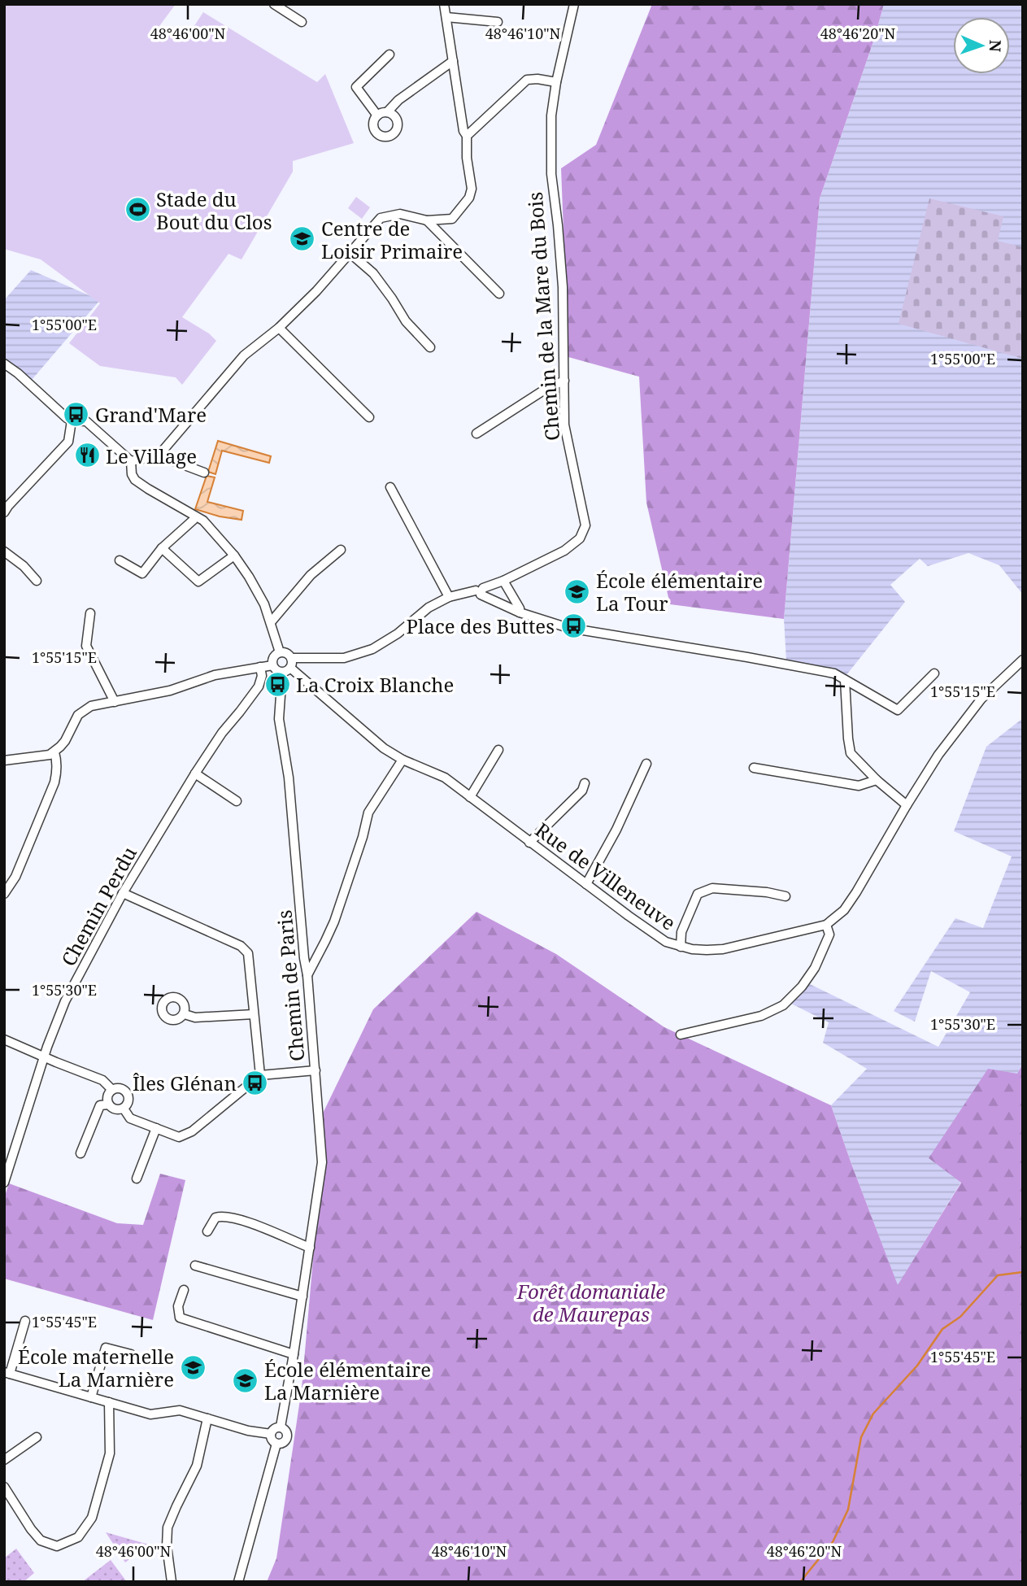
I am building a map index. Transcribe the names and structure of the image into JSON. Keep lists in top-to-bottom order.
{
  "streets": {
    "street": [
      "Chemin de la Mare du Bois",
      "Rue de Villeneuve",
      "Chemin Perdu",
      "Chemin de Paris"
    ]
  },
  "crossings": [
    ["Rue de Villeneuve", "Chemin de Paris"]
  ],
  "parks": ["Forêt domaniale de Maurepas"],
  "places": {
    "sports": ["Stade du Bout du Clos"],
    "school or university": [
      "Centre de Loisir Primaire",
      "École élémentaire La Tour",
      "École maternelle La Marnière",
      "École élémentaire La Marnière"
    ],
    "bus stop": [
      "Grand'Mare",
      "Place des Buttes",
      "La Croix Blanche",
      "Îles Glénan"
    ],
    "restaurant": ["Le Village"]
  },
  "north": "right",
  "coordinates": [
    "48°46'00\"N",
    "48°46'10\"N",
    "48°46'20\"N",
    "1°55'00\"E",
    "1°55'15\"E",
    "1°55'30\"E",
    "1°55'45\"E"
  ]
}
